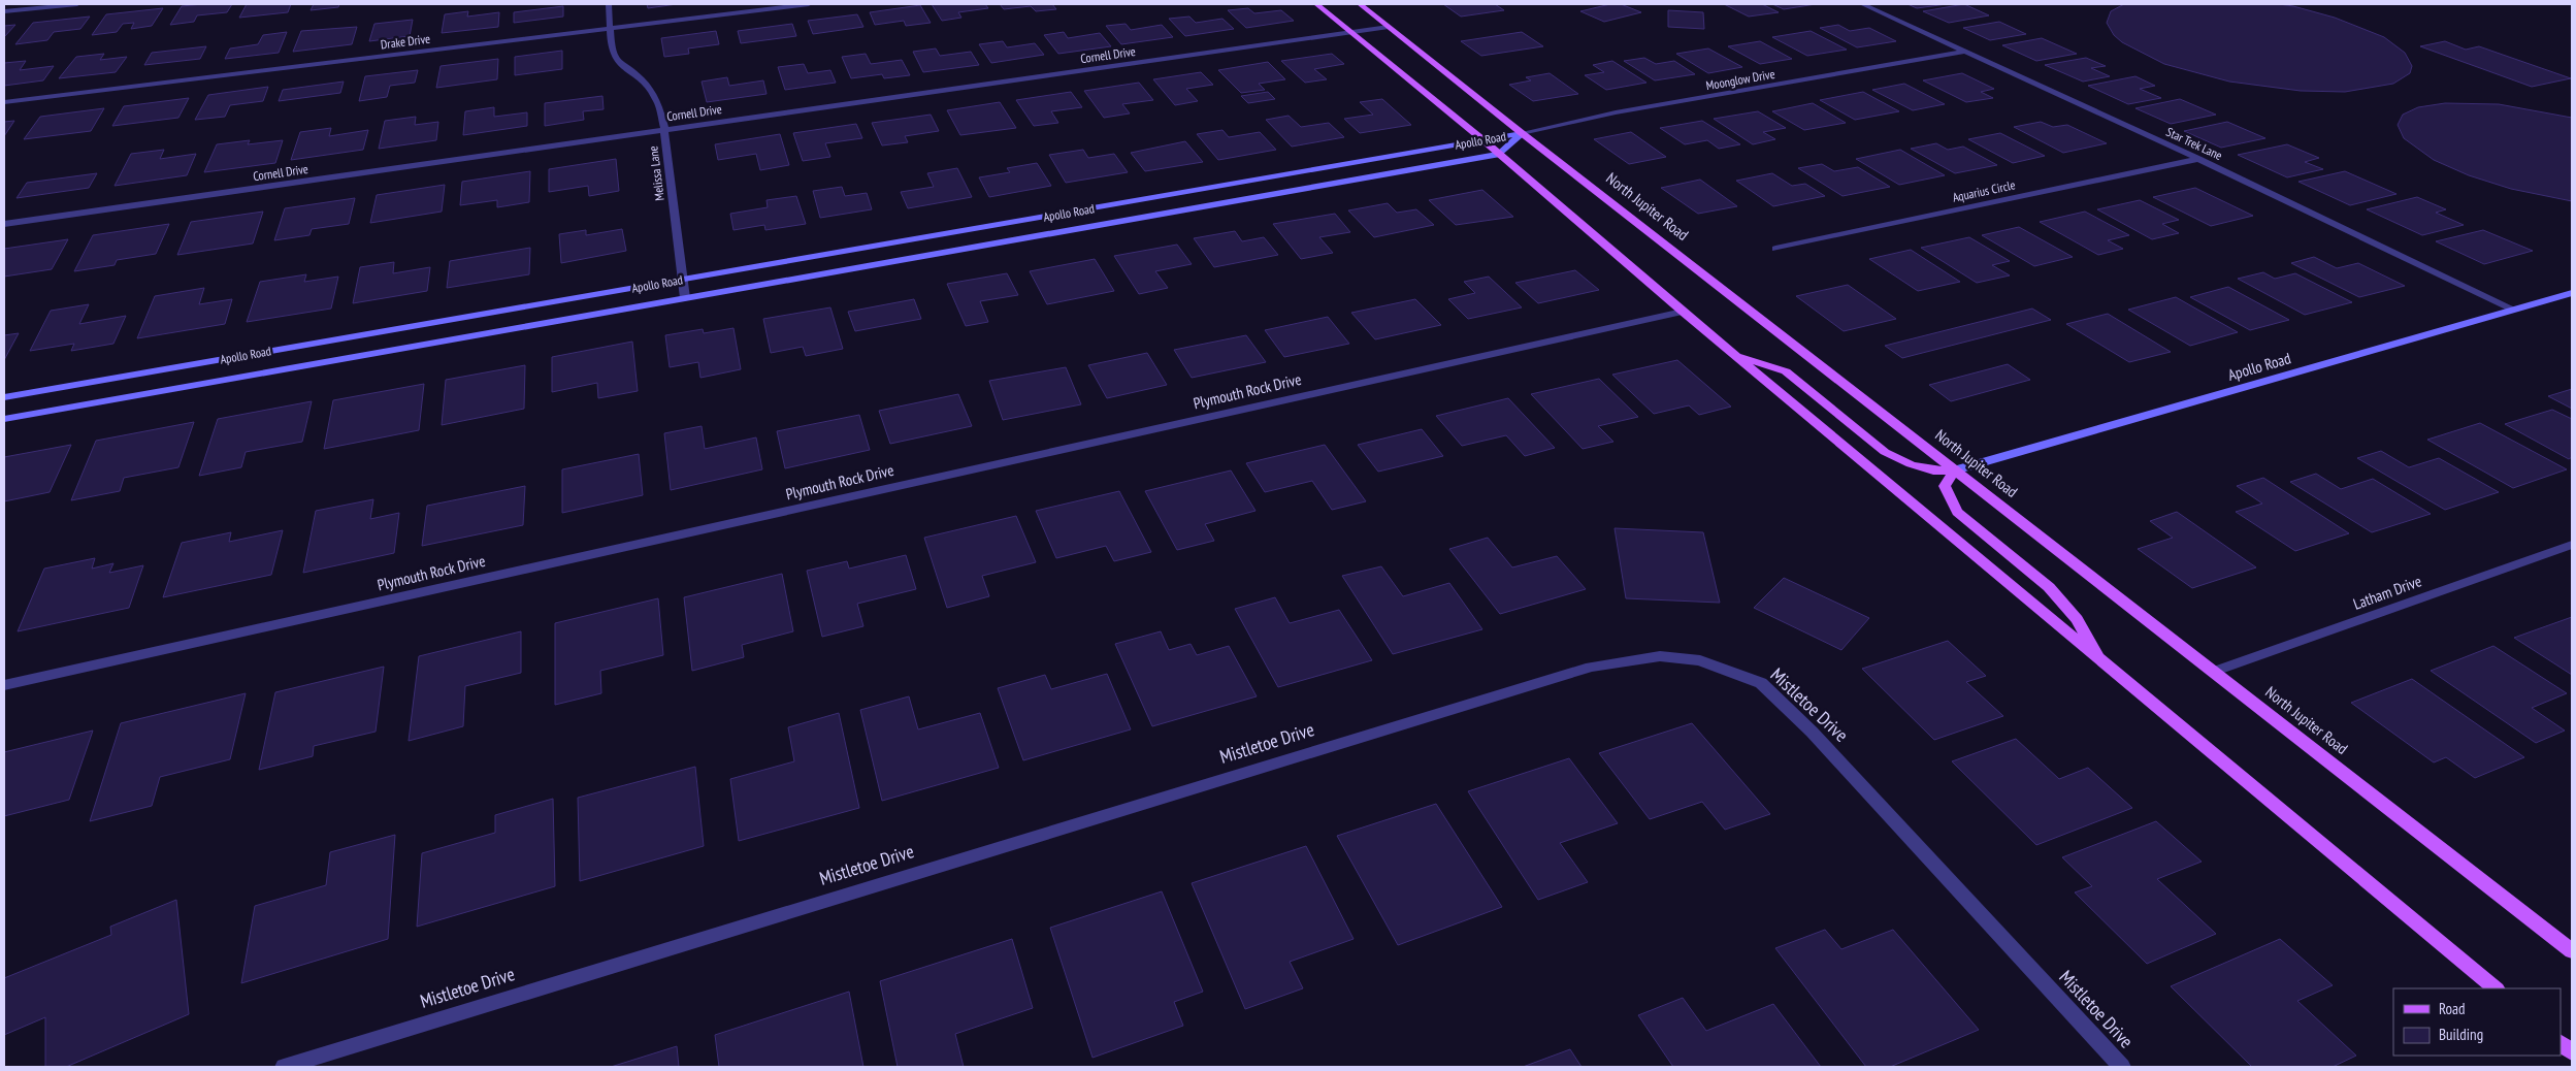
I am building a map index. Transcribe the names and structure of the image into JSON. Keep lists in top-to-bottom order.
{
  "streets": {
    "main road": ["North Jupiter Road"],
    "street": [
      "Drake Drive",
      "Cornell Drive",
      "Moonglow Drive",
      "Apollo Road",
      "Star Trek Lane",
      "Melissa Lane",
      "Aquarius Circle",
      "Plymouth Rock Drive",
      "Latham Drive",
      "Mistletoe Drive"
    ]
  },
  "crossings": [
    ["Drake Drive", "Melissa Lane"],
    ["Cornell Drive", "Melissa Lane"],
    ["Cornell Drive", "North Jupiter Road"],
    ["Moonglow Drive", "Apollo Road"],
    ["Moonglow Drive", "Star Trek Lane"],
    ["Moonglow Drive", "North Jupiter Road"],
    ["Apollo Road", "Star Trek Lane"],
    ["Apollo Road", "Melissa Lane"],
    ["Apollo Road", "North Jupiter Road"],
    ["Star Trek Lane", "Aquarius Circle"],
    ["North Jupiter Road", "Latham Drive"]
  ],
  "legend": ["Road", "Building"]
}
